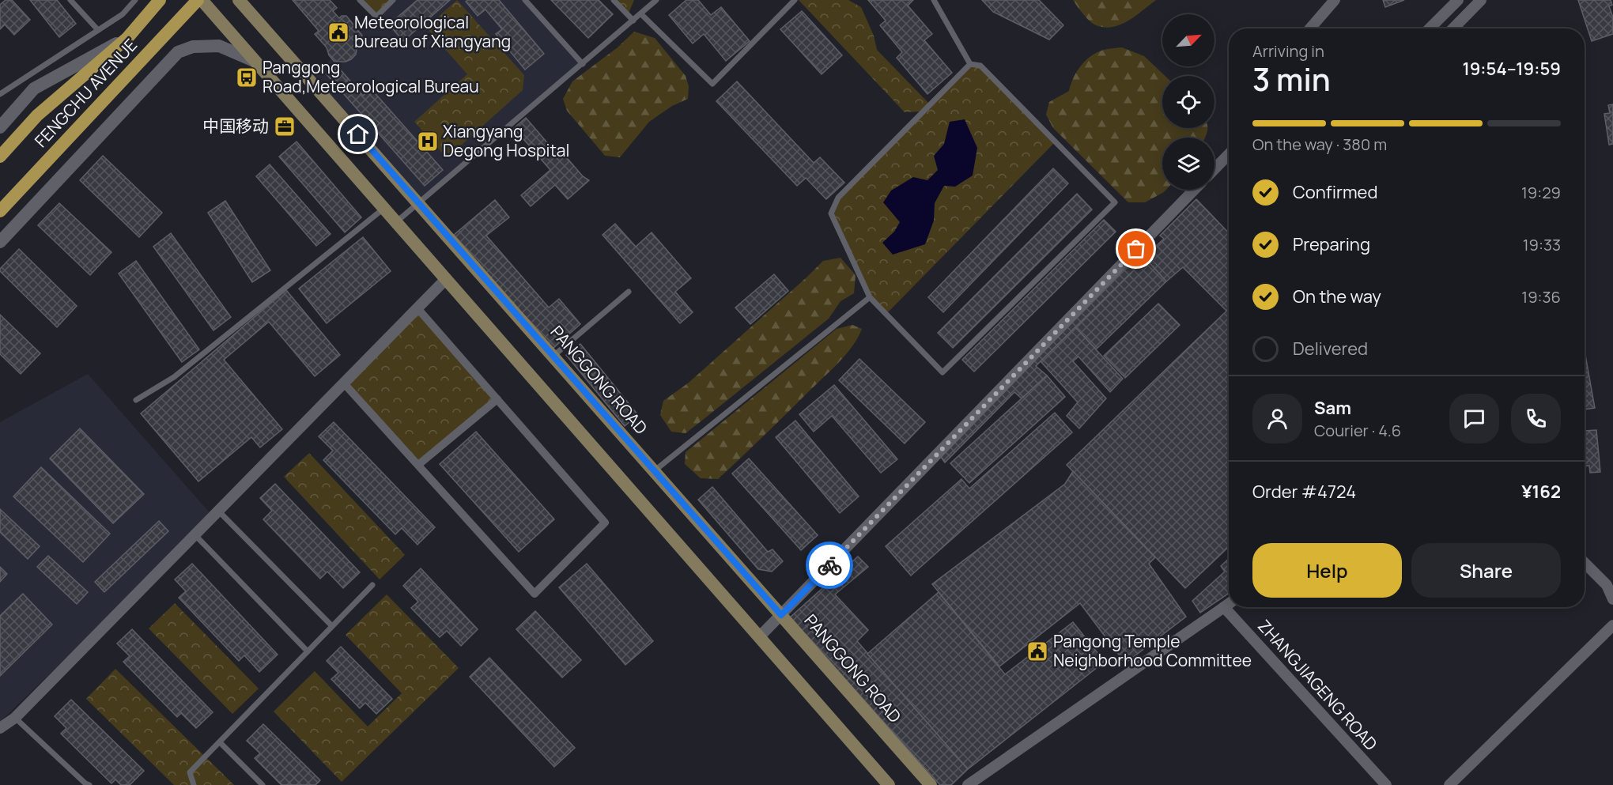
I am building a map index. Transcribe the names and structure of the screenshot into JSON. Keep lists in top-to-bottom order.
{
  "streets": {
    "main road": ["FENGCHU AVENUE", "PANGGONG ROAD"],
    "street": ["ZHANGJIAGENG ROAD"]
  },
  "places": {
    "public building": ["Meteorological bureau of Xiangyang", "Pangong Temple Neighborhood Committee"],
    "bus stop": ["Panggong Road,Meteorological Bureau"],
    "office": ["中国移动"],
    "hospital": ["Xiangyang Degong Hospital"]
  },
  "north": "top right",
  "page": {
    "heading": ["3 min", "Arriving in", "19:54–19:59"],
    "panel": [
      "Sam",
      "Courier · 4.6",
      "Order #4724",
      "¥162"
    ],
    "bar": "On the way · 380 m",
    "list": [
      ["Confirmed", "19:29"],
      ["Preparing", "19:33"],
      ["On the way", "19:36"],
      "Delivered"
    ],
    "buttons": ["Help", "Share"]
  }
}
